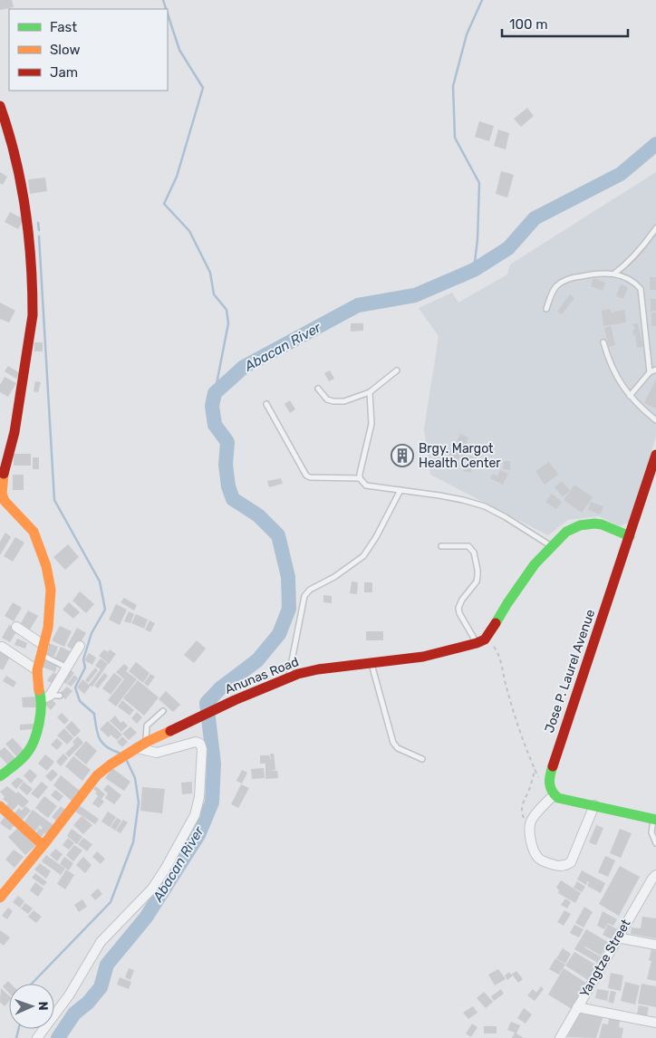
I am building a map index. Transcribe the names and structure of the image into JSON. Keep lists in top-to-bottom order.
{
  "streets": {
    "street": ["Jose P. Laurel Avenue", "Anunas Road", "Yangtze Street"]
  },
  "water": ["Abacan River"],
  "places": {
    "building": ["Brgy. Margot Health Center"]
  },
  "legend": ["Fast", "Slow", "Jam"],
  "scale_bar": "100 m",
  "north": "right"
}
